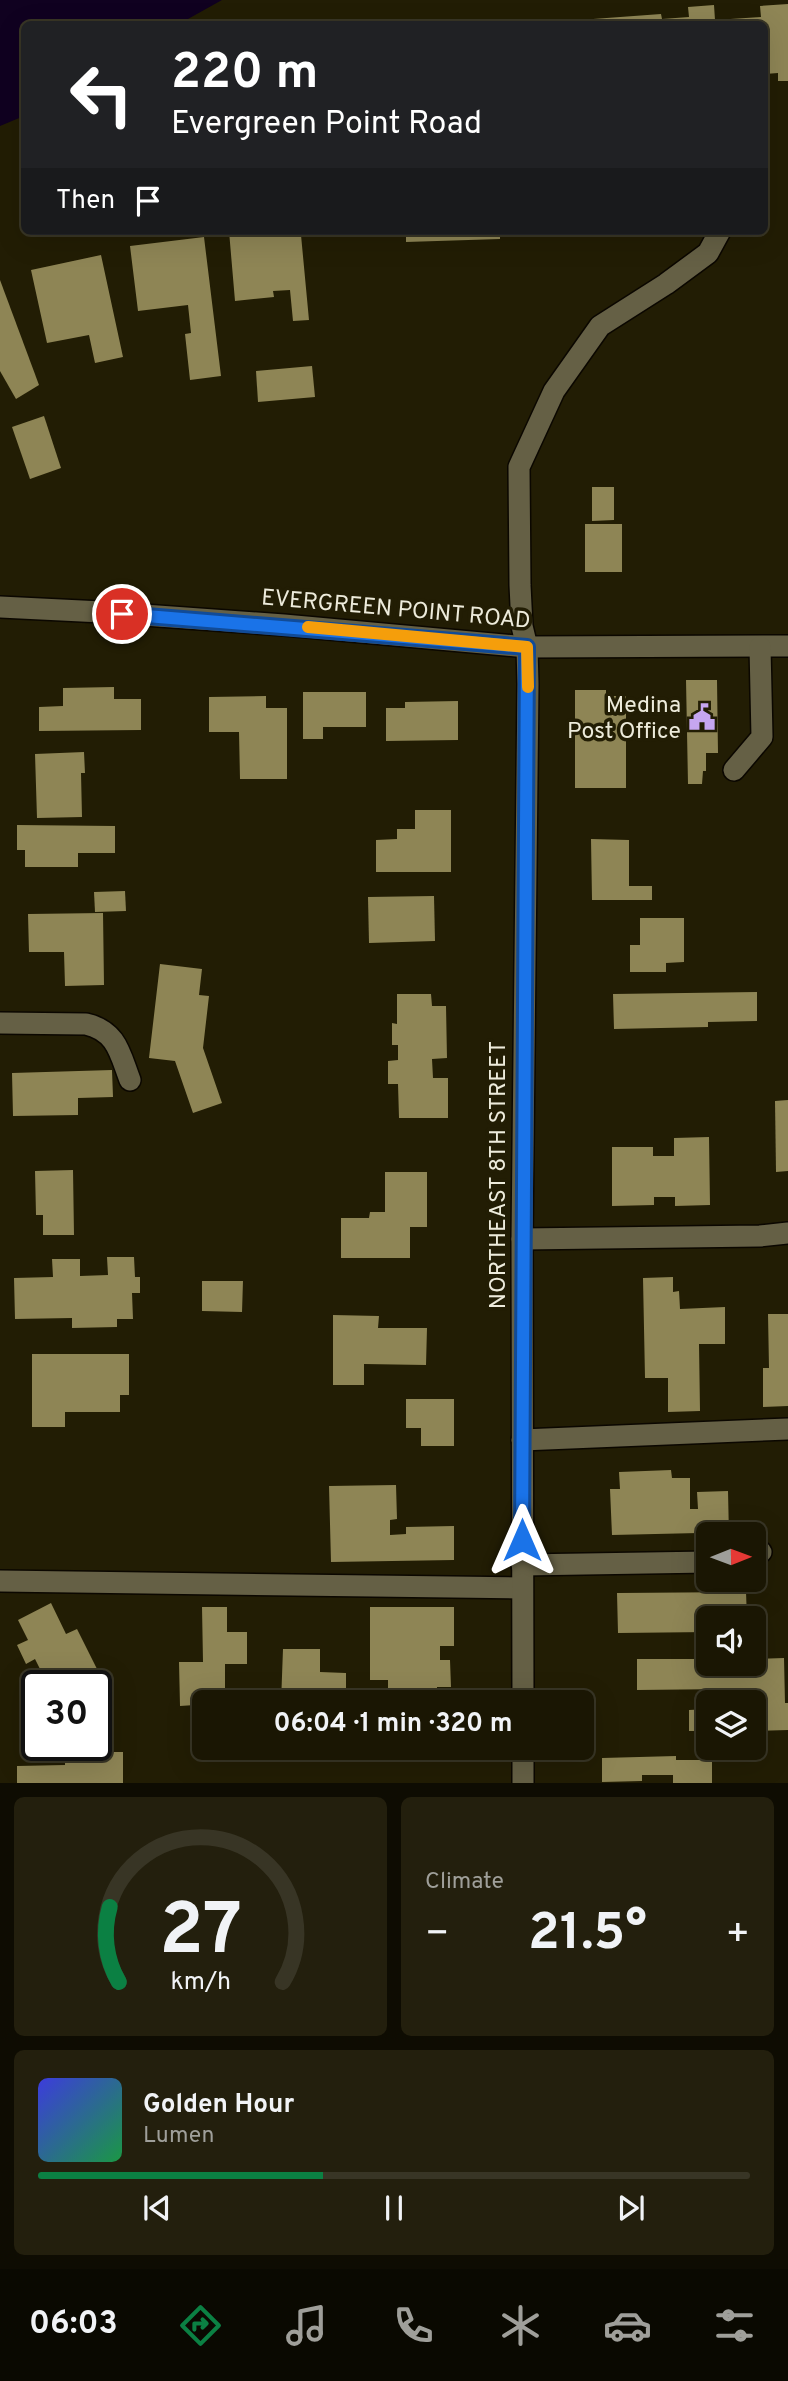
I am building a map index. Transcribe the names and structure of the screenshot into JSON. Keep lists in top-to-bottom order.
{
  "streets": {
    "street": ["EVERGREEN POINT ROAD", "NORTHEAST 8TH STREET"]
  },
  "crossings": [
    ["EVERGREEN POINT ROAD", "NORTHEAST 8TH STREET"]
  ],
  "places": {
    "public building": ["Medina Post Office"]
  },
  "north": "right",
  "page": {
    "turn": ["220 m", "Evergreen Point Road"],
    "then": "Then",
    "limit": "30",
    "trip": "06:04 · 1 min · 320 m",
    "tile": "Climate",
    "heat": ["−", "21.5°", "+"],
    "song": ["Golden Hour", "Lumen"],
    "tabs": "06:03",
    "gauge": ["27", "km/h"]
  }
}
